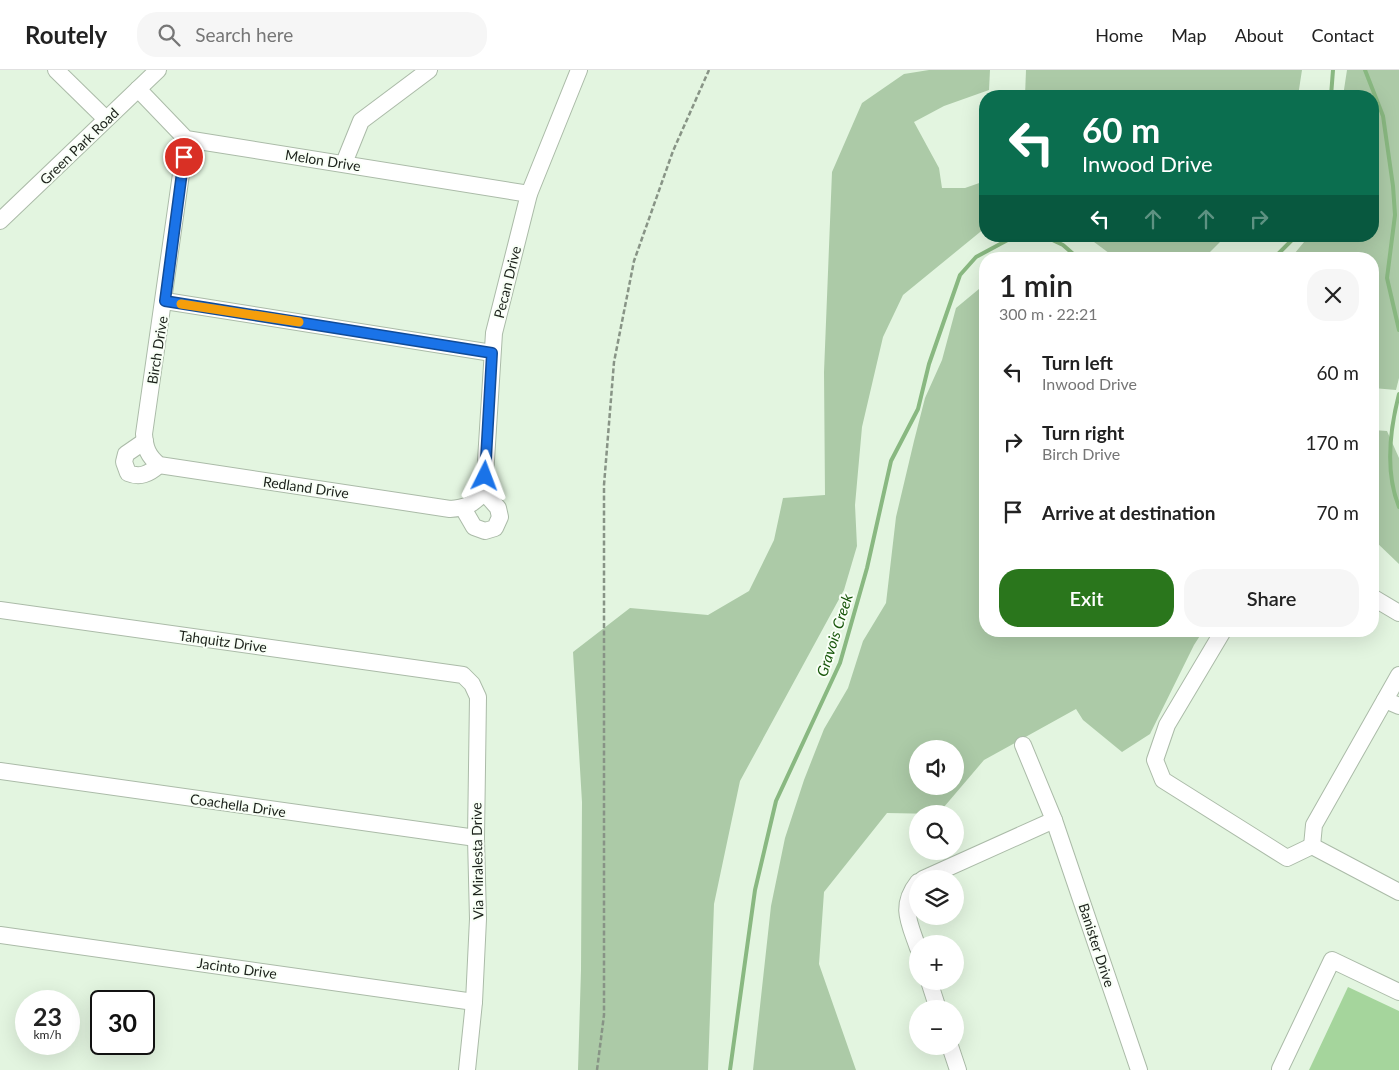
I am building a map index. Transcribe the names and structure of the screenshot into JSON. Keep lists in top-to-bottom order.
{
  "streets": {
    "street": [
      "Green Park Road",
      "Melon Drive",
      "Pecan Drive",
      "Birch Drive",
      "Redland Drive",
      "Tahquitz Drive",
      "Coachella Drive",
      "Via Miralesta Drive",
      "Banister Drive",
      "Jacinto Drive"
    ]
  },
  "crossings": [
    ["Melon Drive", "Pecan Drive"],
    ["Melon Drive", "Birch Drive"],
    ["Pecan Drive", "Redland Drive"],
    ["Birch Drive", "Redland Drive"],
    ["Tahquitz Drive", "Via Miralesta Drive"],
    ["Coachella Drive", "Via Miralesta Drive"],
    ["Via Miralesta Drive", "Jacinto Drive"]
  ],
  "water": ["Gravois Creek"],
  "page": {
    "header": "Routely",
    "search": "Search here",
    "nav": [
      "Home",
      "Map",
      "About",
      "Contact"
    ],
    "turn": ["60 m", "Inwood Drive"],
    "heading": ["1 min", "300 m · 22:21"],
    "list": [
      {
        "name": "Turn left",
        "note": "Inwood Drive",
        "value": "60 m"
      },
      {
        "name": "Turn right",
        "note": "Birch Drive",
        "value": "170 m"
      },
      {
        "name": "Arrive at destination",
        "value": "70 m"
      }
    ],
    "buttons": ["Exit", "Share"],
    "map_buttons": ["+", "−"],
    "speed": "23 km/h",
    "limit": "30"
  }
}
